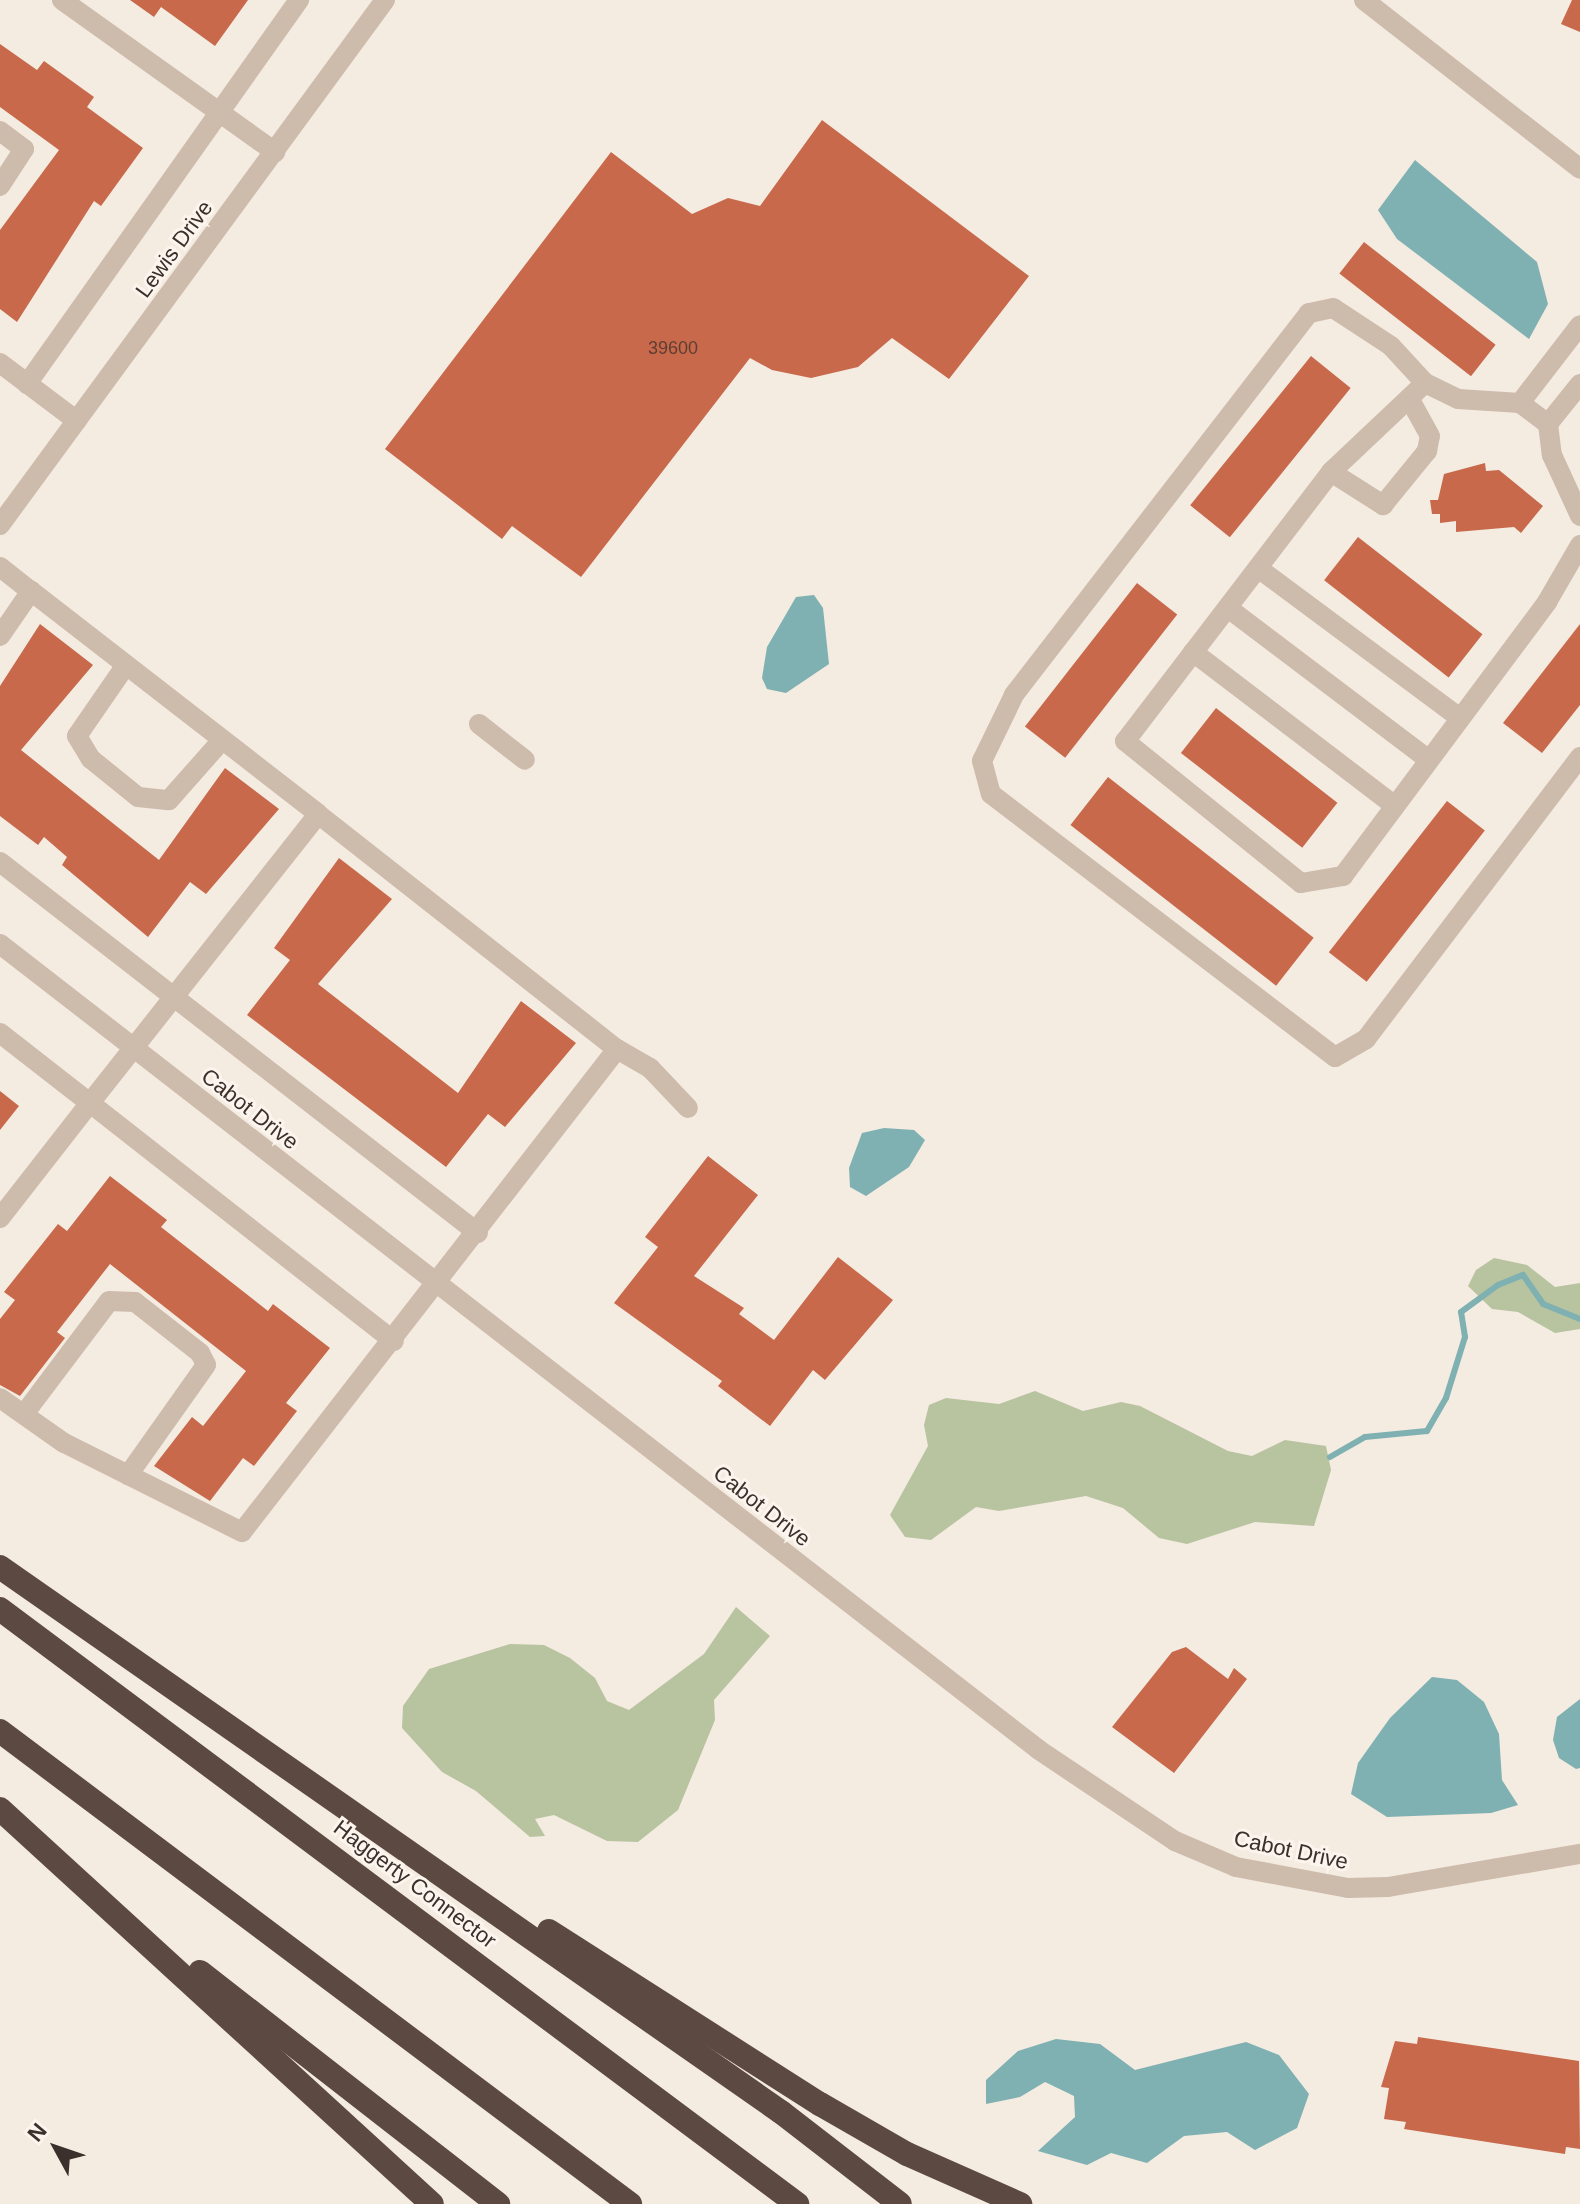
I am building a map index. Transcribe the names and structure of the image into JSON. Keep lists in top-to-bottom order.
{
  "streets": {
    "highway": ["Haggerty Connector"],
    "street": ["Lewis Drive", "Cabot Drive"]
  },
  "house_numbers": ["39600"],
  "north": "top left"
}
